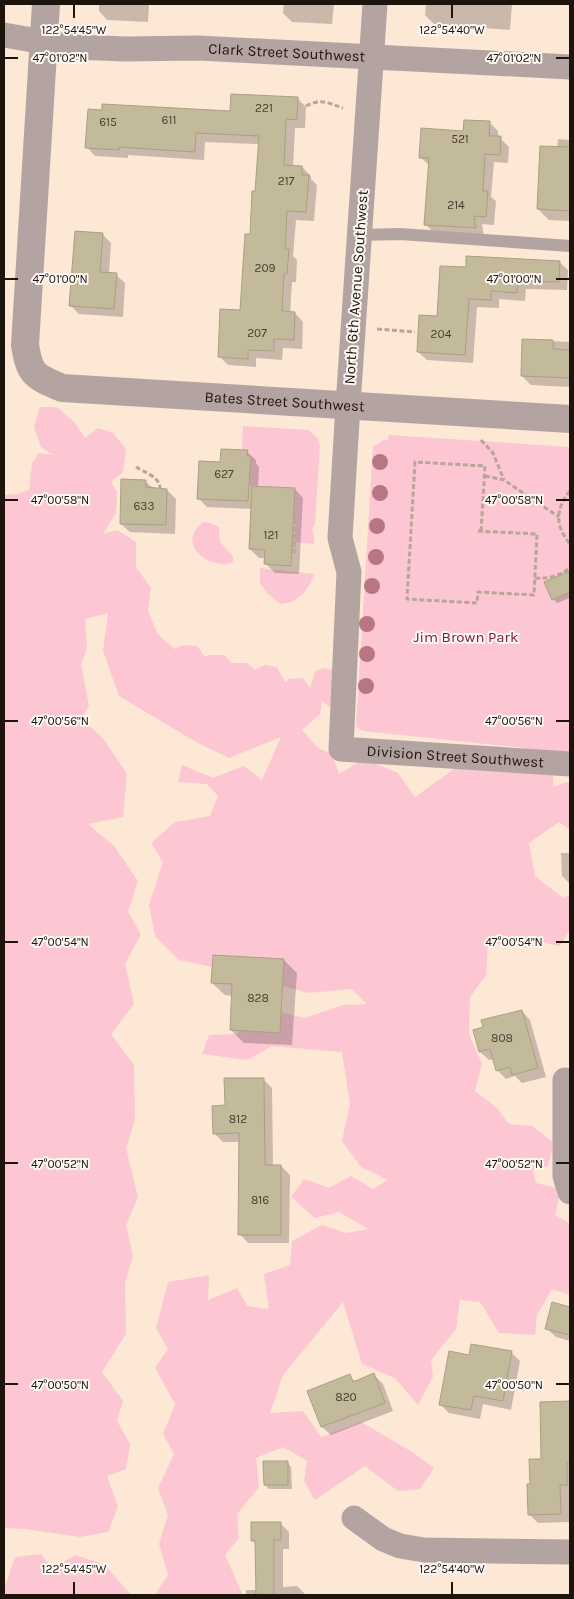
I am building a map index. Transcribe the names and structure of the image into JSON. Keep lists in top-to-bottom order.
{
  "streets": {
    "street": [
      "Clark Street Southwest",
      "North 6th Avenue Southwest",
      "Bates Street Southwest",
      "Division Street Southwest"
    ]
  },
  "crossings": [
    ["Clark Street Southwest", "North 6th Avenue Southwest"],
    ["Clark Street Southwest", "Bates Street Southwest"],
    ["North 6th Avenue Southwest", "Bates Street Southwest"],
    ["North 6th Avenue Southwest", "Division Street Southwest"]
  ],
  "parks": ["Jim Brown Park"],
  "house_numbers": [
    "221",
    "611",
    "615",
    "521",
    "217",
    "214",
    "209",
    "207",
    "204",
    "627",
    "633",
    "121",
    "828",
    "808",
    "812",
    "816",
    "820"
  ],
  "coordinates": [
    "122°54'45\"W",
    "122°54'40\"W",
    "47°01'02\"N",
    "47°01'00\"N",
    "47°00'58\"N",
    "47°00'56\"N",
    "47°00'54\"N",
    "47°00'52\"N",
    "47°00'50\"N"
  ]
}
